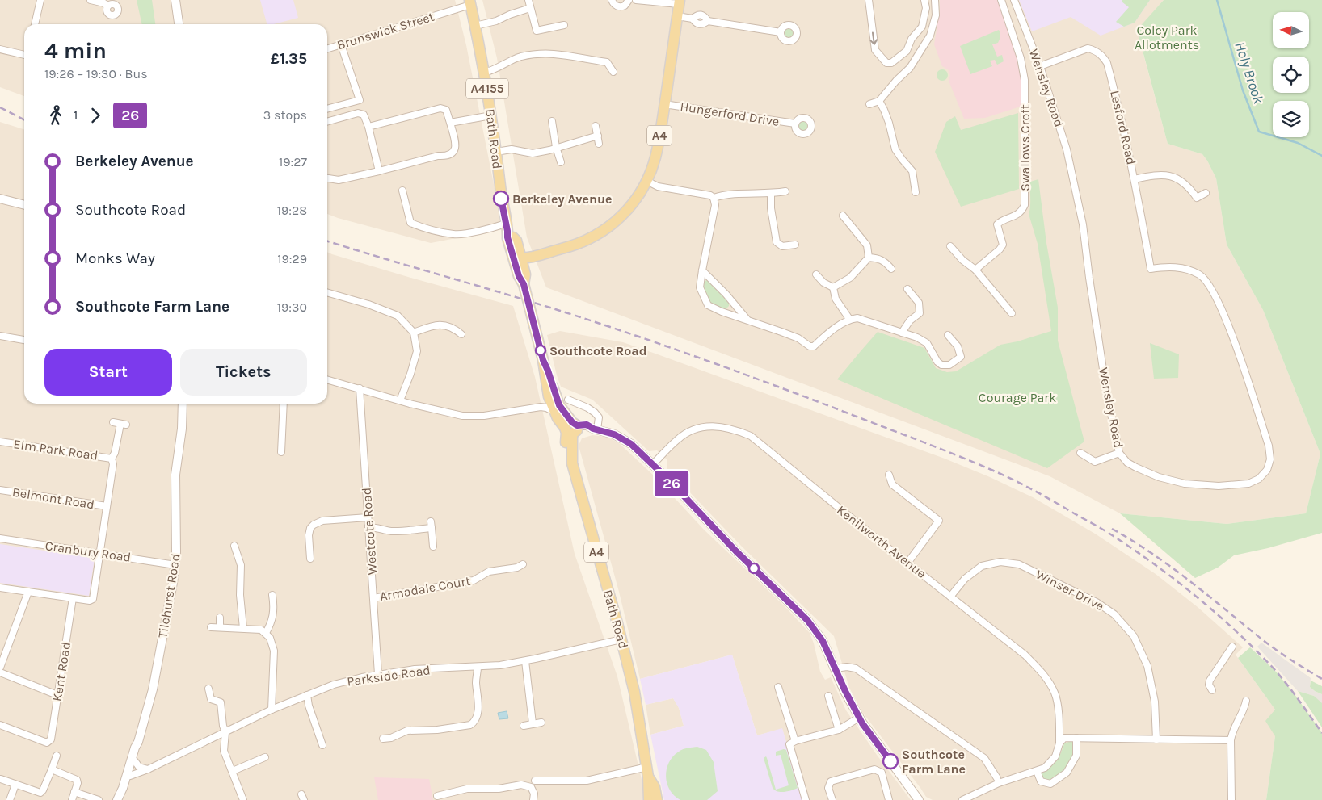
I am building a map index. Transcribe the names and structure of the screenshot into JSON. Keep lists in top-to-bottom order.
{
  "streets": {
    "main road": ["A4155", "A4", "Bath Road"],
    "street": [
      "Brunswick Street",
      "Wensley Road",
      "Hungerford Drive",
      "Lesford Road",
      "Swallows Croft",
      "Elm Park Road",
      "Belmont Road",
      "Westcote Road",
      "Kenilworth Avenue",
      "Cranbury Road",
      "Armadale Court",
      "Winser Drive",
      "Tilehurst Road",
      "Kent Road",
      "Parkside Road"
    ]
  },
  "crossings": [
    ["Brunswick Street", "Bath Road"],
    ["Wensley Road", "Lesford Road"],
    ["Hungerford Drive", "A4"],
    ["A4", "Bath Road"],
    ["Bath Road", "Parkside Road"],
    ["Westcote Road", "Armadale Court"],
    ["Westcote Road", "Parkside Road"],
    ["Kenilworth Avenue", "Winser Drive"],
    ["Cranbury Road", "Tilehurst Road"],
    ["Tilehurst Road", "Parkside Road"]
  ],
  "water": ["Holy Brook"],
  "parks": ["Coley Park Allotments", "Courage Park"],
  "places": ["Berkeley Avenue", "Southcote Road", "Southcote Farm Lane"],
  "lines": ["bus line 26"],
  "north": "left",
  "page": {
    "on_map": "26",
    "heading": ["4 min", "19:26 – 19:30 · Bus", "£1.35"],
    "legs": ["1", "26", "3 stops"],
    "list": [
      {
        "name": "Berkeley Avenue",
        "value": "19:27"
      },
      {
        "name": "Southcote Road",
        "value": "19:28"
      },
      {
        "name": "Monks Way",
        "value": "19:29"
      },
      {
        "name": "Southcote Farm Lane",
        "value": "19:30"
      }
    ],
    "buttons": ["Start", "Tickets"]
  }
}
